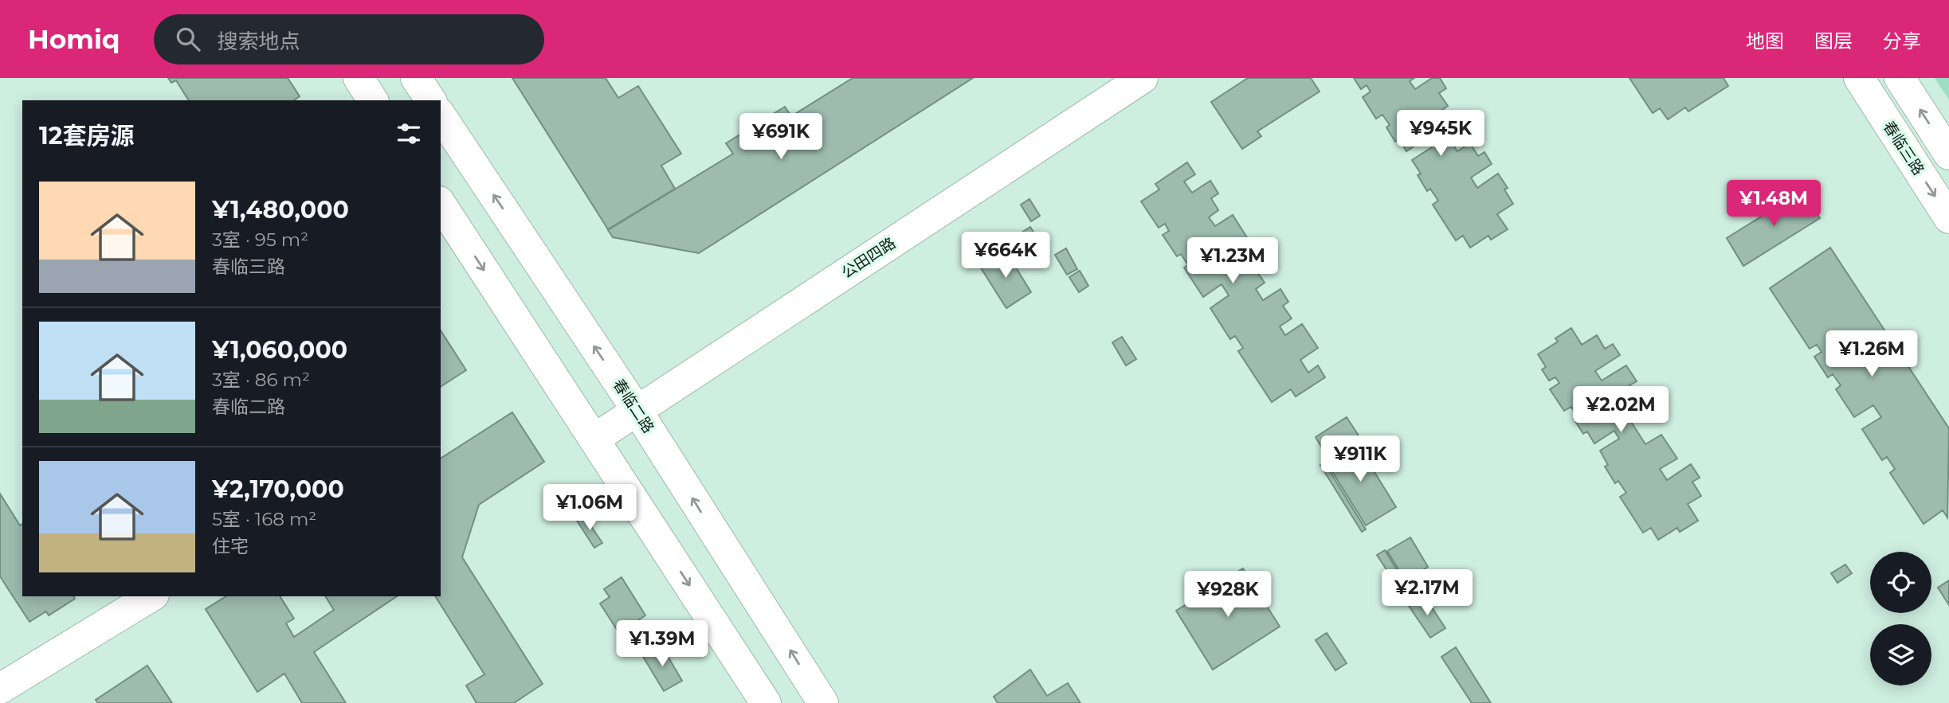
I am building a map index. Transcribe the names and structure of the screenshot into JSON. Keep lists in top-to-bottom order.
{
  "streets": {
    "street": ["春临三路", "公田四路", "春临二路"]
  },
  "crossings": [
    ["公田四路", "春临二路"]
  ],
  "page": {
    "header": "Homiq",
    "search": "搜索地点",
    "nav": ["地图", "图层", "分享"],
    "heading": "12套房源",
    "price": [
      "¥945K",
      "¥691K",
      "¥1.48M",
      "¥664K",
      "¥1.23M",
      "¥1.26M",
      "¥2.02M",
      "¥911K",
      "¥1.06M",
      "¥2.17M",
      "¥928K",
      "¥1.39M"
    ],
    "list": [
      {
        "name": "¥1,480,000",
        "note": "3室 · 95 m² · 春临三路"
      },
      {
        "name": "¥1,060,000",
        "note": "3室 · 86 m² · 春临二路"
      },
      {
        "name": "¥2,170,000",
        "note": "5室 · 168 m² · 住宅"
      }
    ]
  }
}
